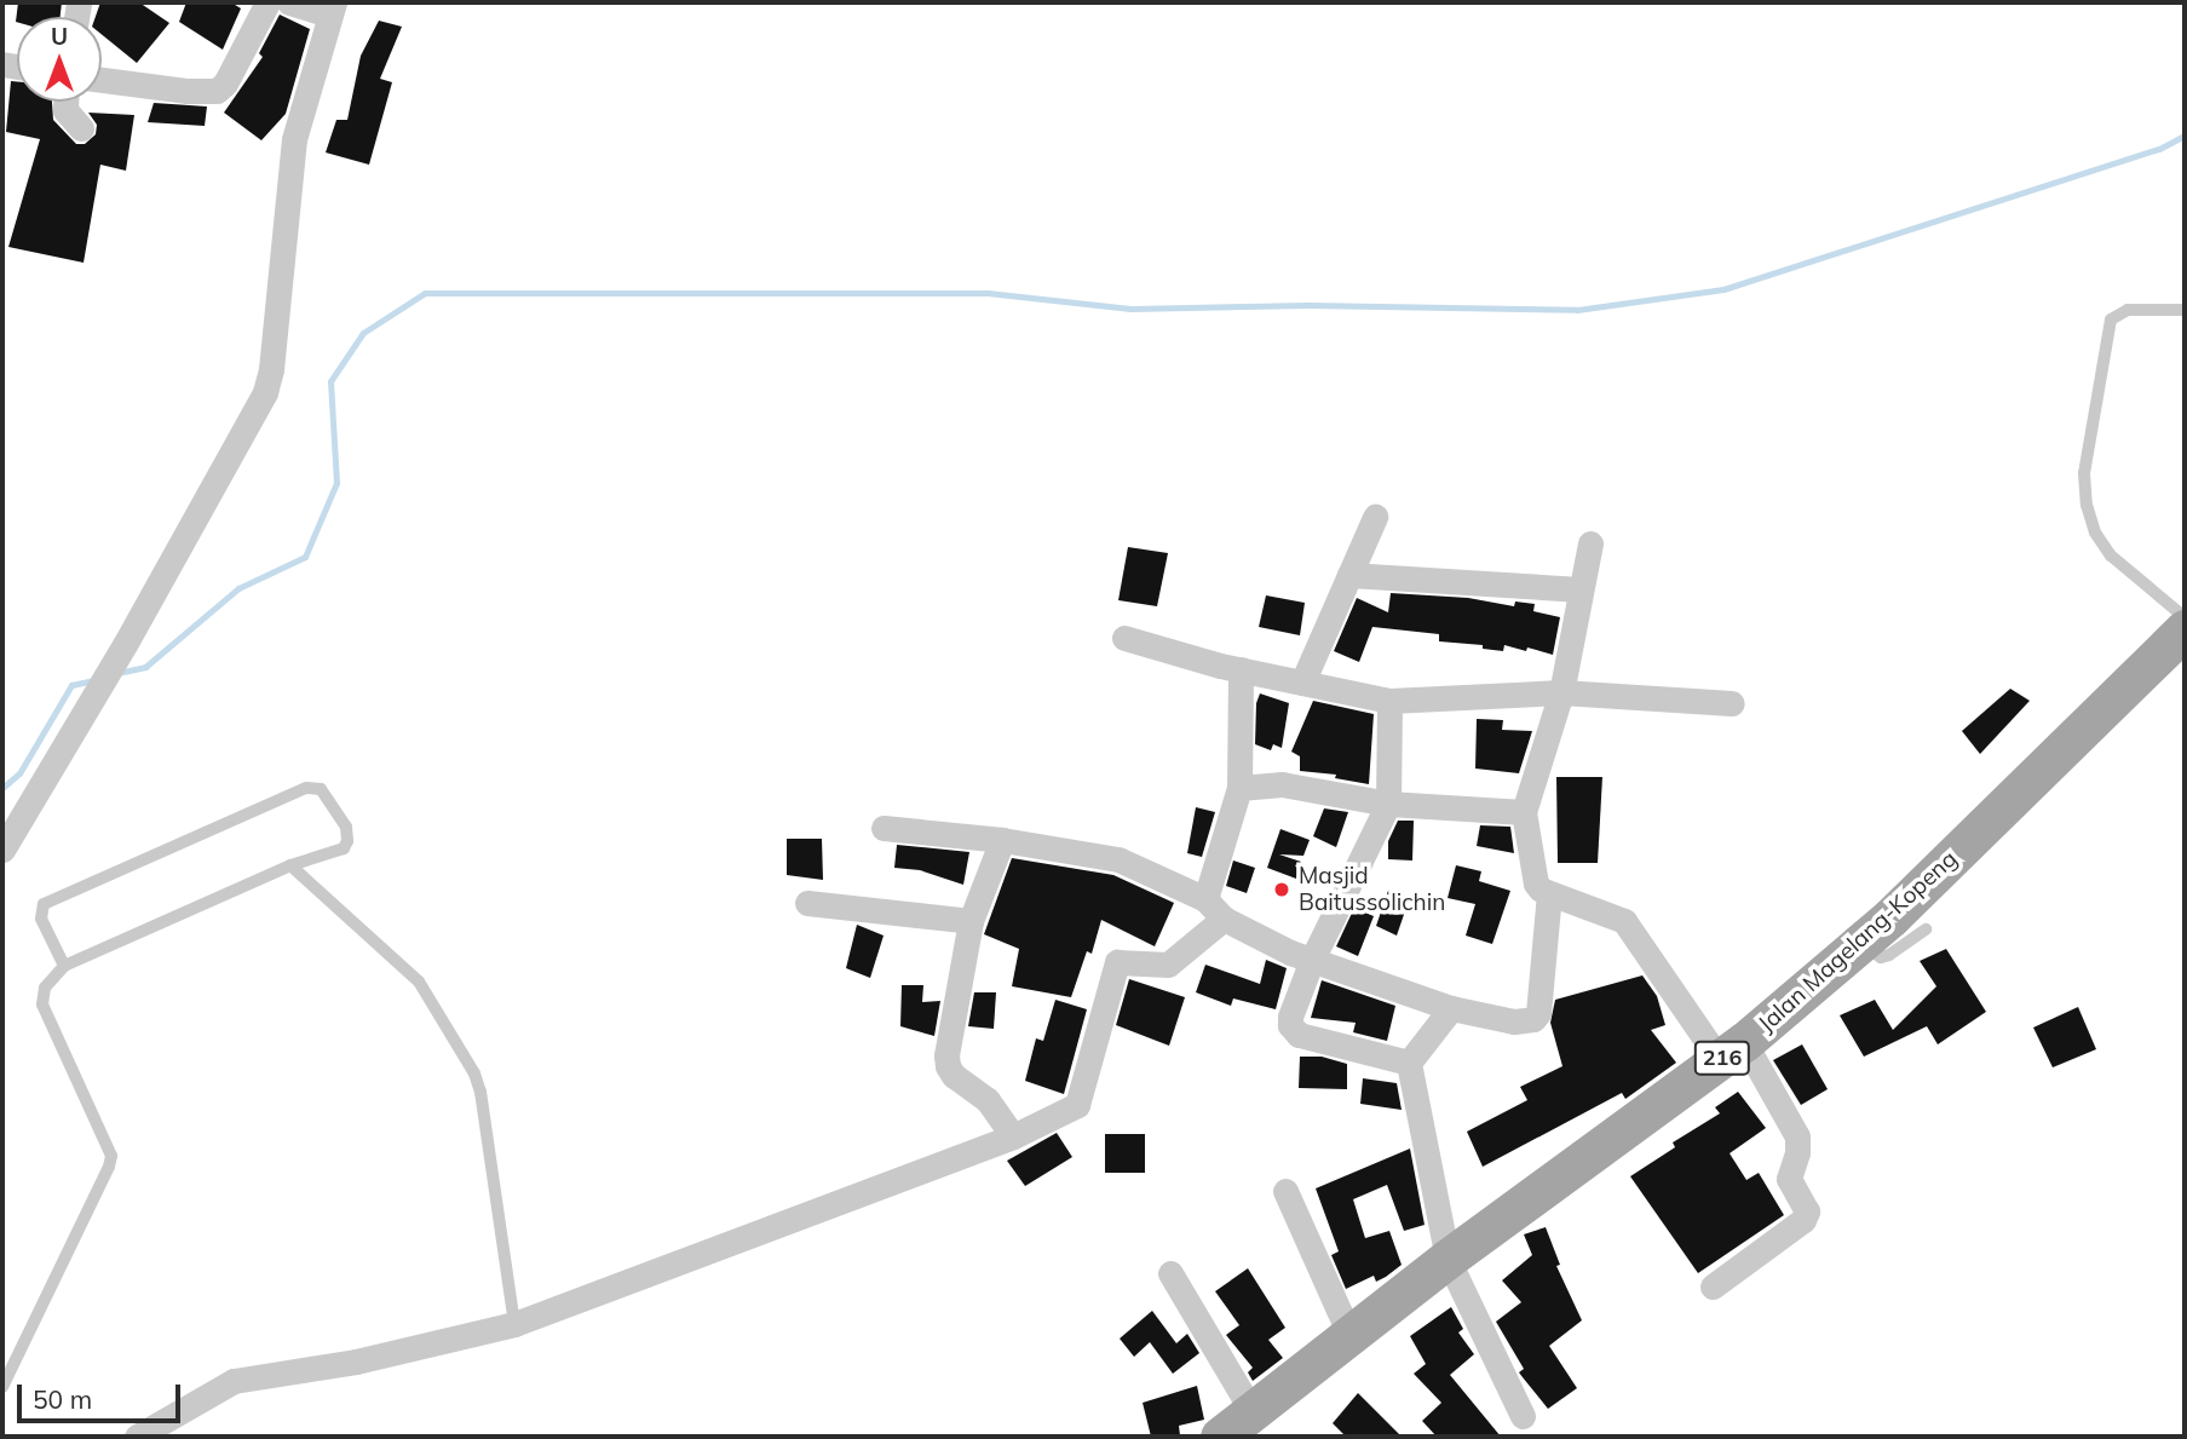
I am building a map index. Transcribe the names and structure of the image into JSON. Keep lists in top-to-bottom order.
{
  "streets": {
    "main road": ["Jalan Magelang-Kopeng", "216"]
  },
  "places": ["Masjid Baitussolichin"],
  "scale_bar": "50 m",
  "north": "top"
}
